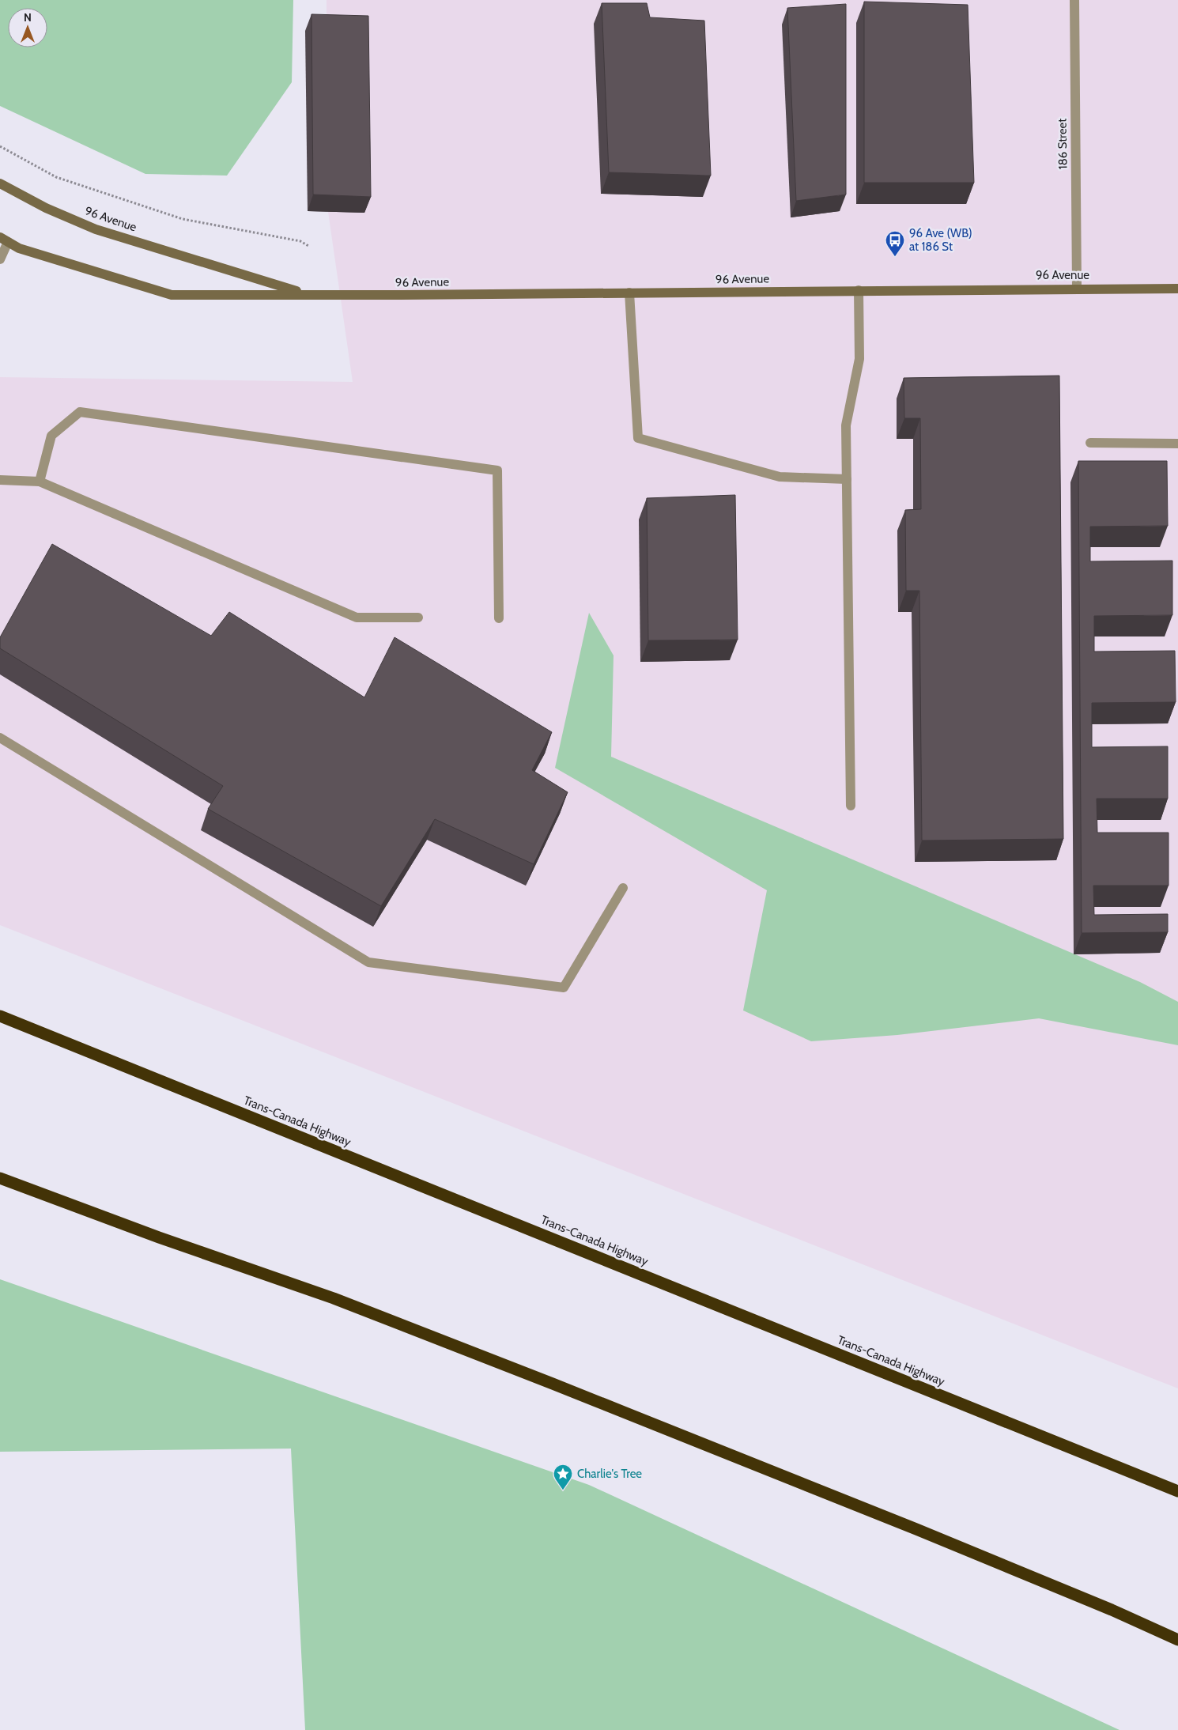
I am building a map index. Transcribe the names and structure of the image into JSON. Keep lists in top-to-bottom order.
{
  "streets": {
    "highway": ["Trans-Canada Highway"],
    "main road": ["96 Avenue"],
    "street": ["186 Street"]
  },
  "crossings": [
    ["186 Street", "96 Avenue"]
  ],
  "places": {
    "bus stop": ["96 Ave (WB) at 186 St"],
    "place": ["Charlie's Tree"]
  },
  "north": "top"
}
